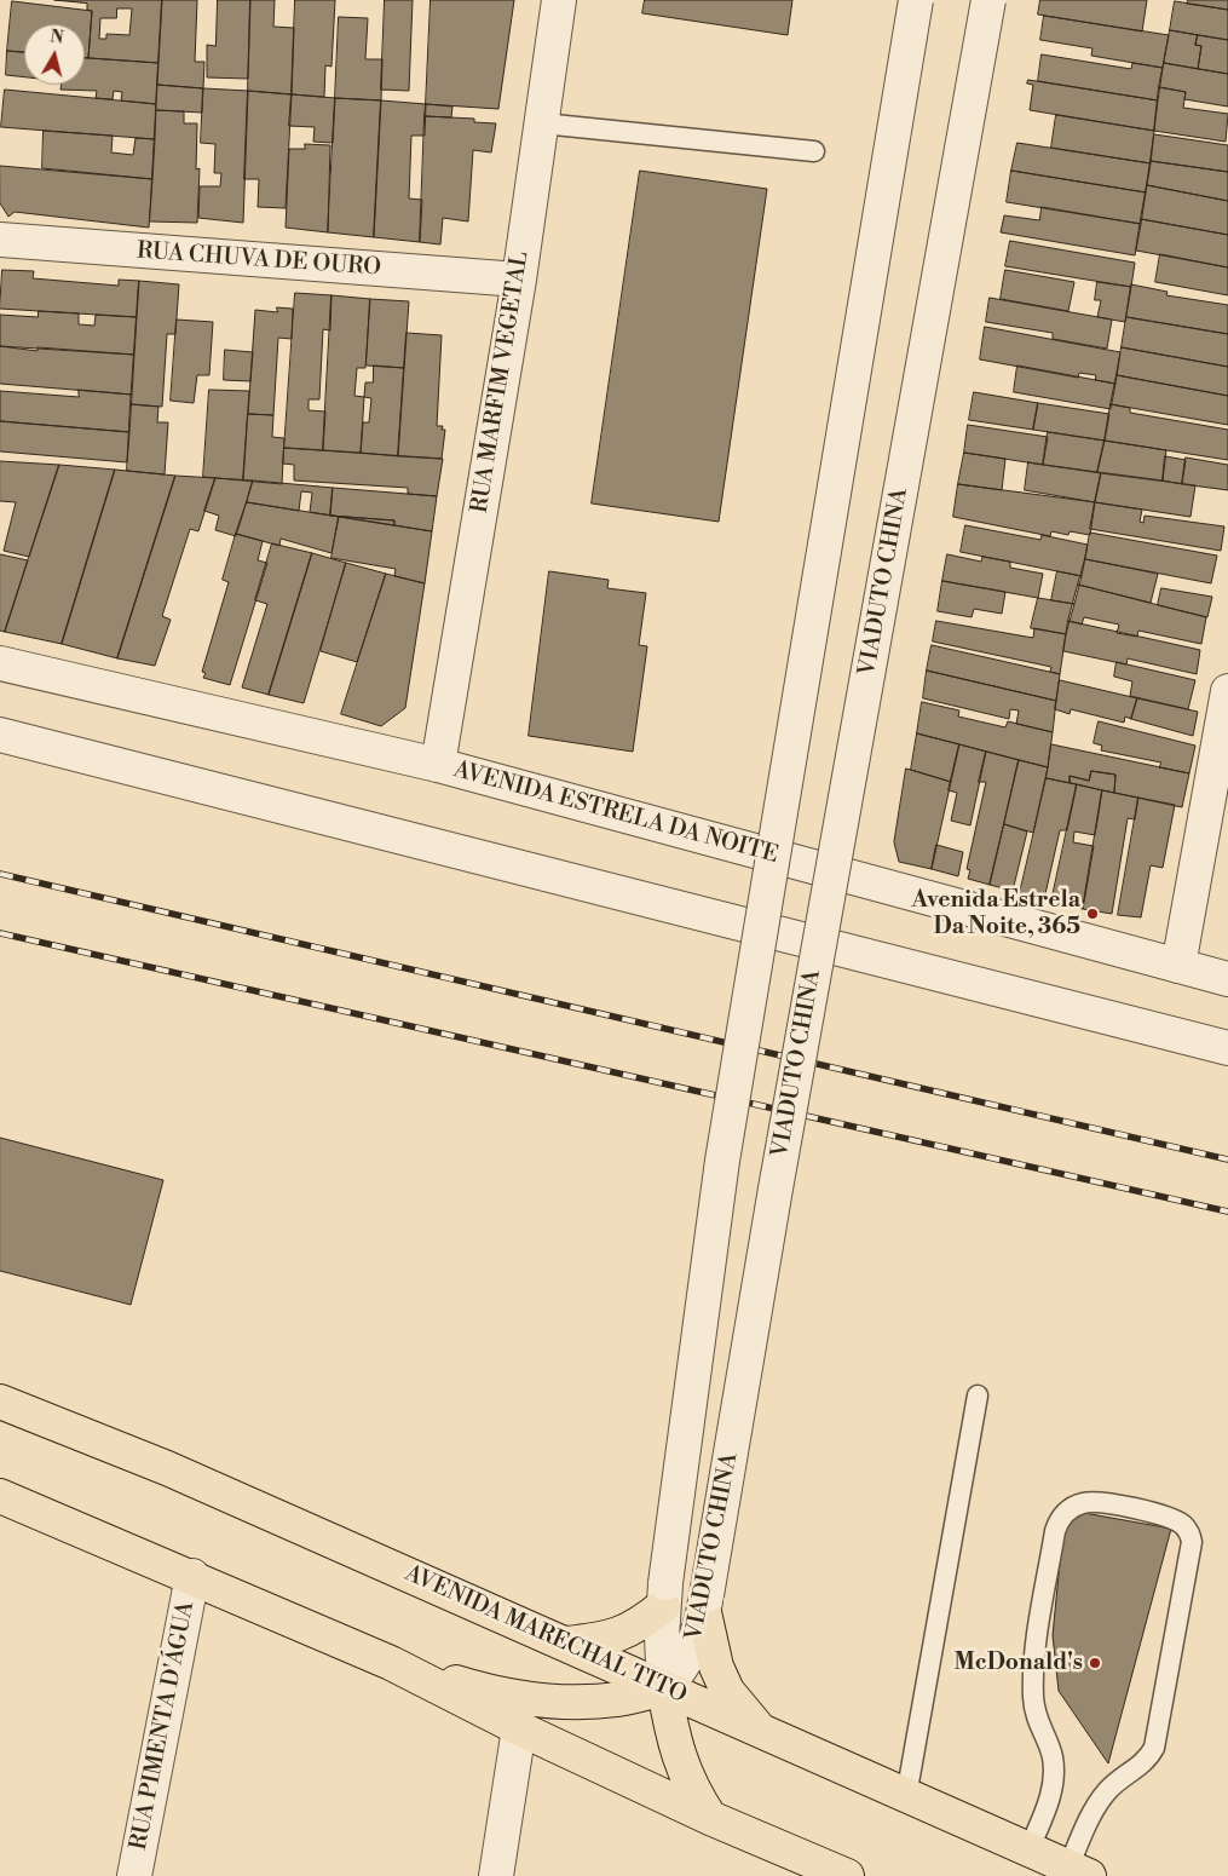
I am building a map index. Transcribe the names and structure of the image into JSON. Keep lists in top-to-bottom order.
{
  "streets": {
    "main road": ["AVENIDA MARECHAL TITO"],
    "street": [
      "RUA CHUVA DE OURO",
      "RUA MARFIM VEGETAL",
      "VIADUTO CHINA",
      "AVENIDA ESTRELA DA NOITE",
      "RUA PIMENTA D'ÁGUA"
    ]
  },
  "crossings": [
    ["RUA CHUVA DE OURO", "RUA MARFIM VEGETAL"],
    ["RUA MARFIM VEGETAL", "AVENIDA ESTRELA DA NOITE"],
    ["VIADUTO CHINA", "AVENIDA MARECHAL TITO"]
  ],
  "places": ["Avenida Estrela Da Noite, 365", "McDonald's"],
  "north": "top"
}
